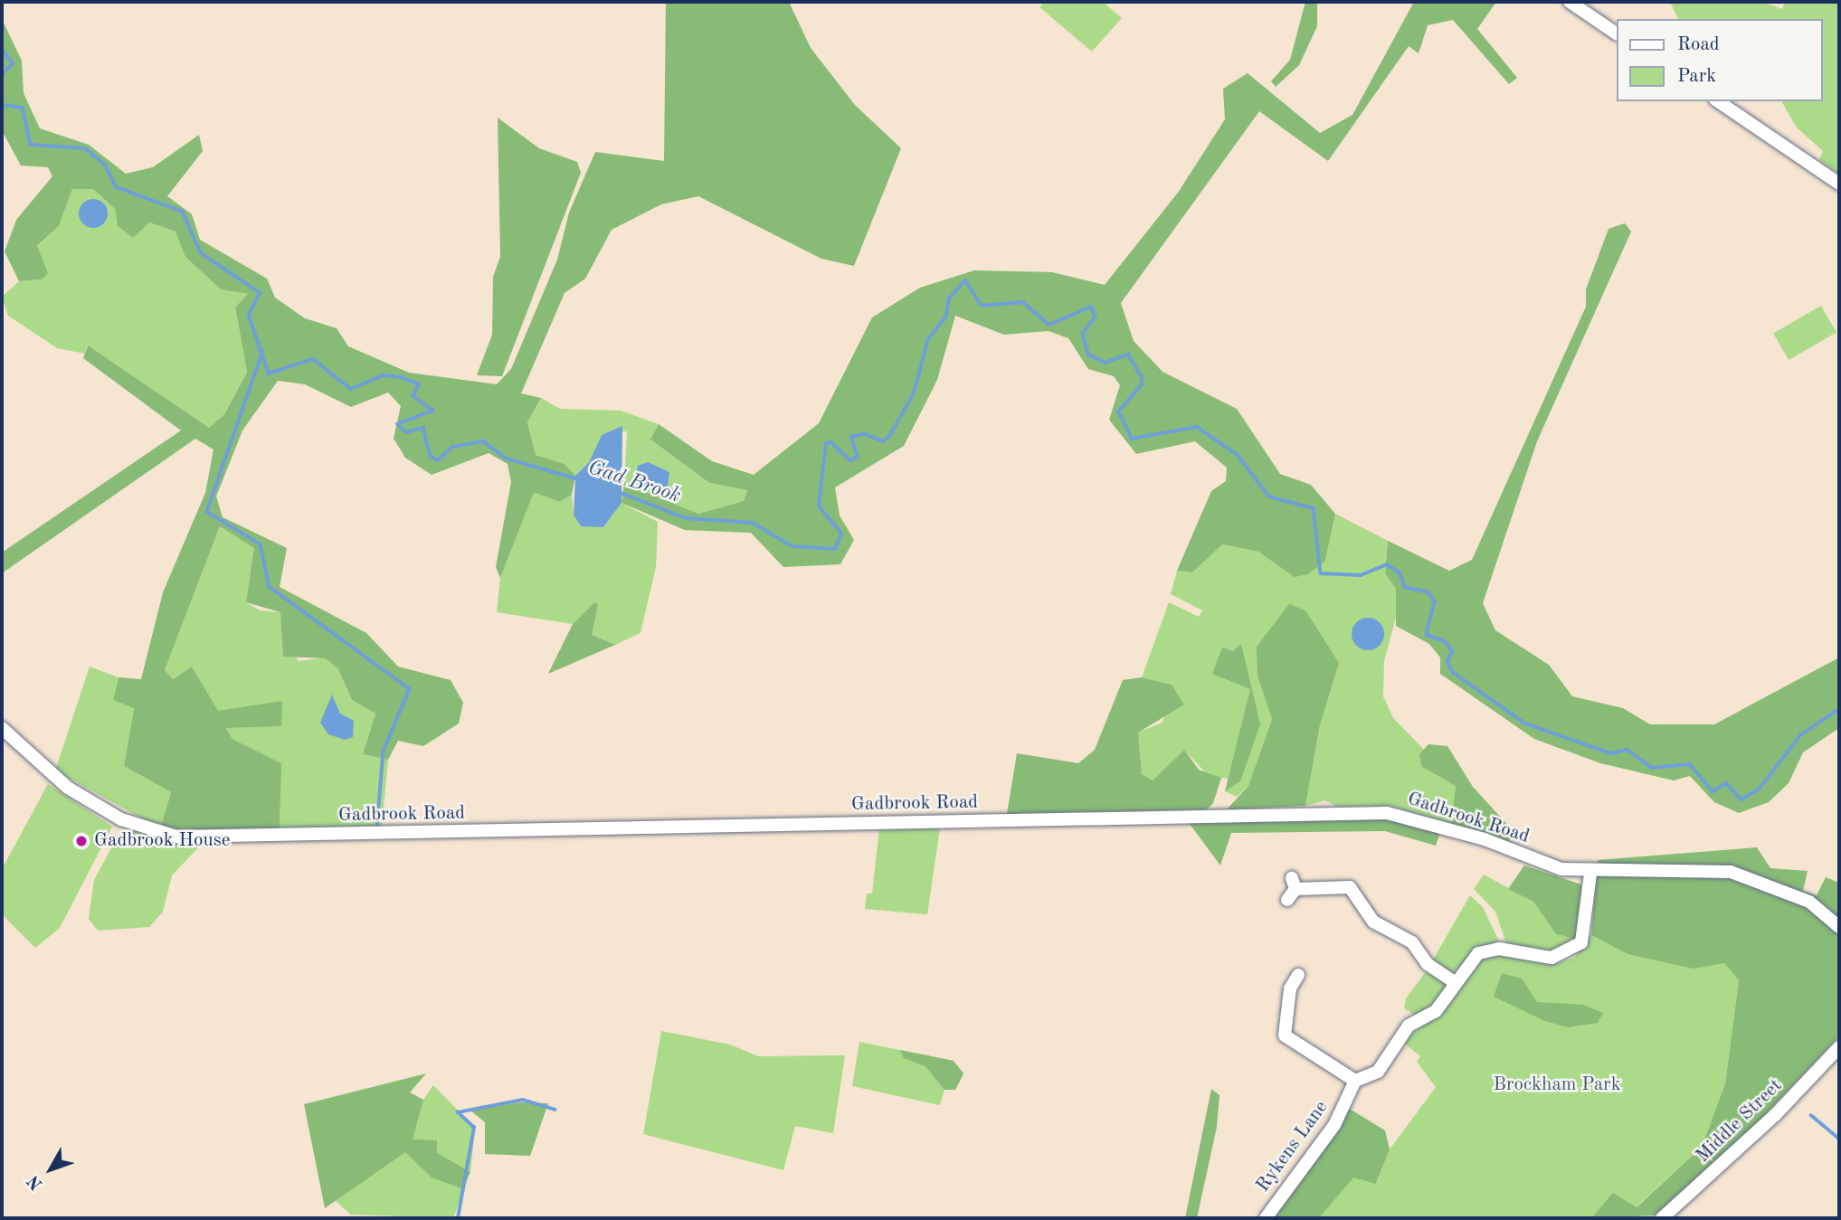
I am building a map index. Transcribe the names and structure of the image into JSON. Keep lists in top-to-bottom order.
{
  "streets": {
    "street": ["Gadbrook Road", "Middle Street", "Rykens Lane"]
  },
  "water": ["Gad Brook"],
  "parks": ["Brockham Park"],
  "places": ["Gadbrook House"],
  "legend": ["Road", "Park"],
  "north": "bottom left"
}
